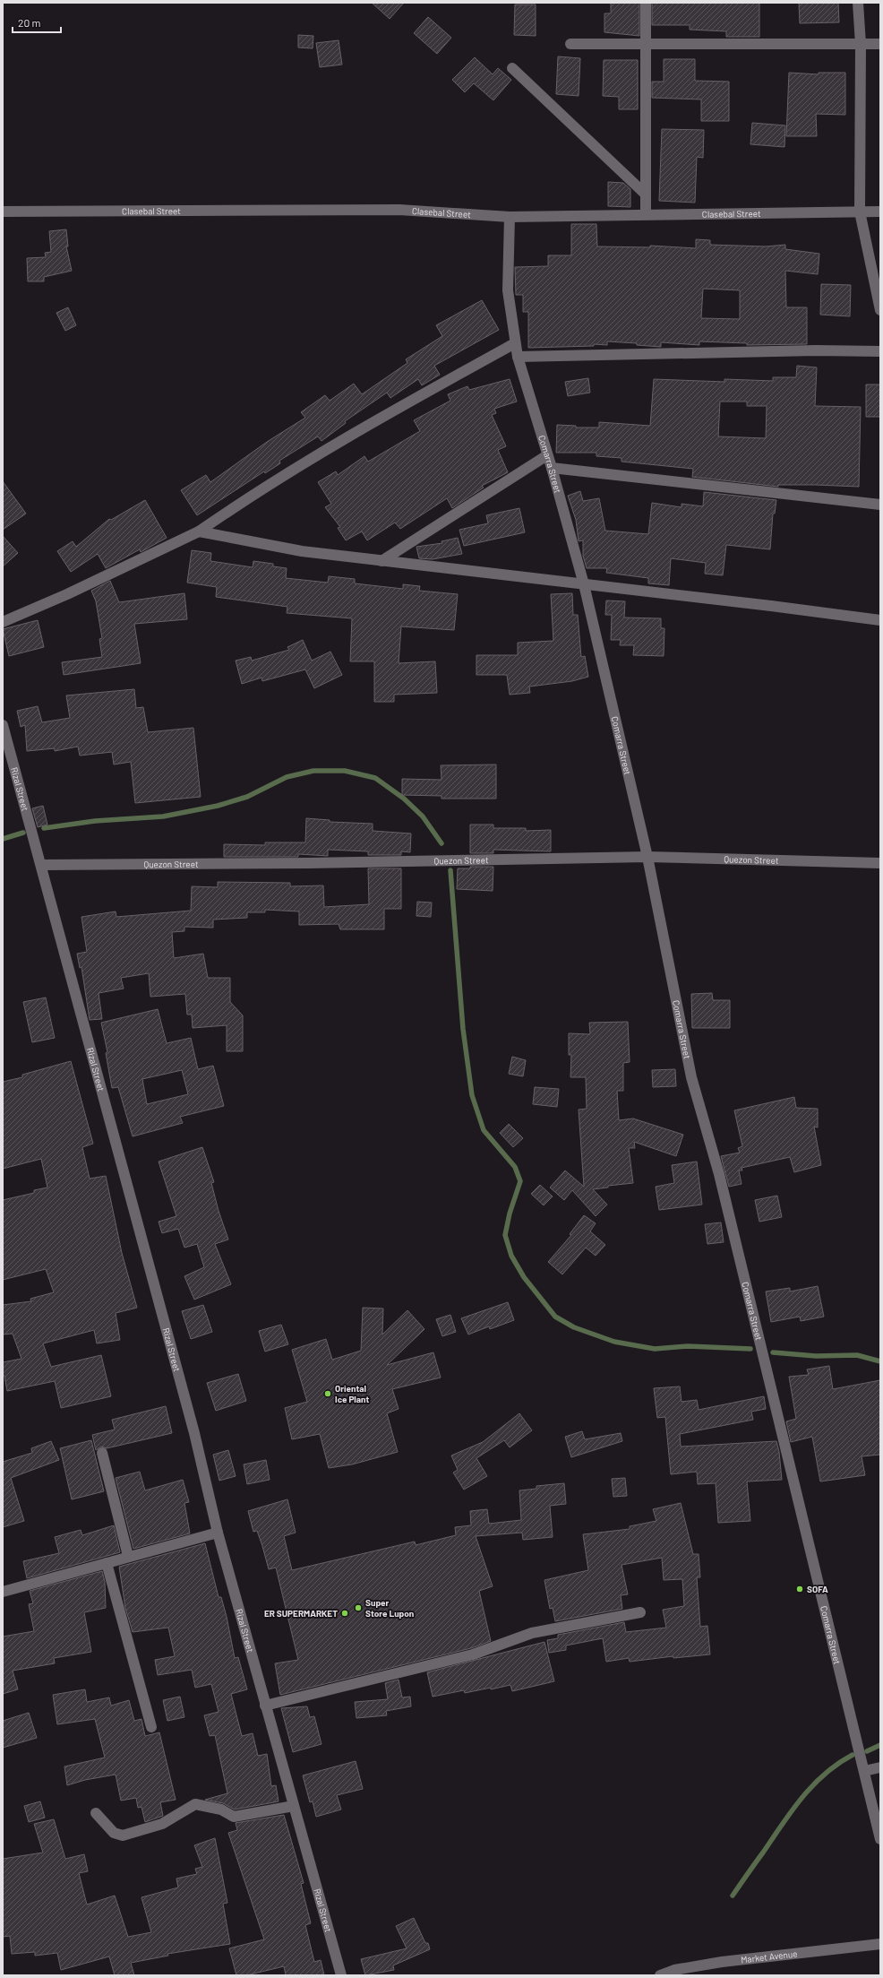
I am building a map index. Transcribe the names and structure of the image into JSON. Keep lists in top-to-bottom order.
{
  "streets": {
    "street": [
      "Clasebal Street",
      "Comarra Street",
      "Rizal Street",
      "Quezon Street",
      "Market Avenue"
    ]
  },
  "crossings": [
    ["Clasebal Street", "Comarra Street"],
    ["Comarra Street", "Quezon Street"],
    ["Rizal Street", "Quezon Street"]
  ],
  "places": [
    "Oriental Ice Plant",
    "SOFA",
    "Super Store Lupon",
    "ER SUPERMARKET"
  ],
  "scale_bar": "20 m"
}
